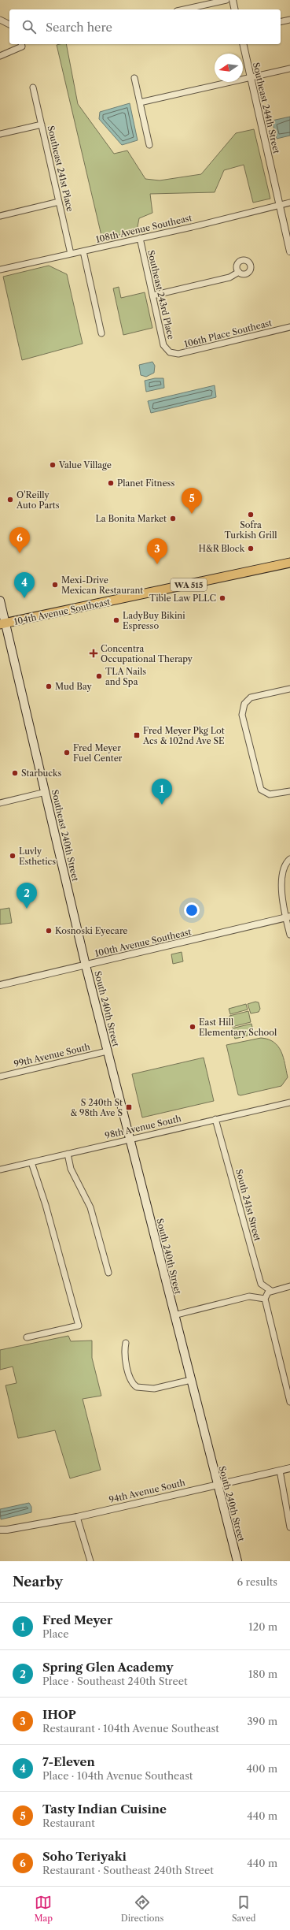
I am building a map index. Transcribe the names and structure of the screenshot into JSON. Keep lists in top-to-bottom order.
{
  "streets": {
    "main road": [
      "WA 515",
      "104th Avenue Southeast",
      "Southeast 240th Street",
      "South 240th Street"
    ],
    "street": [
      "Southeast 244th Street",
      "Southeast 241st Place",
      "108th Avenue Southeast",
      "Southeast 243rd Place",
      "106th Place Southeast",
      "100th Avenue Southeast",
      "99th Avenue South",
      "98th Avenue South",
      "South 241st Street",
      "94th Avenue South"
    ]
  },
  "crossings": [
    ["Southeast 244th Street", "108th Avenue Southeast"],
    ["Southeast 241st Place", "108th Avenue Southeast"],
    ["108th Avenue Southeast", "Southeast 243rd Place"],
    ["Southeast 243rd Place", "106th Place Southeast"],
    ["104th Avenue Southeast", "Southeast 240th Street"],
    ["Southeast 240th Street", "100th Avenue Southeast"],
    ["Southeast 240th Street", "South 240th Street"],
    ["100th Avenue Southeast", "South 240th Street"],
    ["South 240th Street", "99th Avenue South"],
    ["South 240th Street", "98th Avenue South"],
    ["South 240th Street", "94th Avenue South"],
    ["98th Avenue South", "South 241st Street"]
  ],
  "places": {
    "other": [
      "Value Village",
      "Planet Fitness",
      "O'Reilly Auto Parts",
      "Sofra Turkish Grill",
      "La Bonita Market",
      "H&R Block",
      "Mexi-Drive Mexican Restaurant",
      "Tible Law PLLC",
      "LadyBuy Bikini Espresso",
      "TLA Nails and Spa",
      "Mud Bay",
      "Fred Meyer Fuel Center",
      "Starbucks",
      "Luvly Esthetics",
      "Kosnoski Eyecare",
      "East Hill Elementary School"
    ],
    "health": ["Concentra Occupational Therapy"],
    "transit": ["Fred Meyer Pkg Lot Acs & 102nd Ave SE", "S 240th St & 98th Ave S"]
  },
  "north": "left",
  "page": {
    "search": "Search here",
    "pins": [
      "5",
      "6",
      "3",
      "4",
      "1",
      "2"
    ],
    "heading": ["Nearby", "6 results"],
    "list": [
      {
        "mark": "1",
        "name": "Fred Meyer",
        "note": "Place",
        "value": "120 m"
      },
      {
        "mark": "2",
        "name": "Spring Glen Academy",
        "note": "Place · Southeast 240th Street",
        "value": "180 m"
      },
      {
        "mark": "3",
        "name": "IHOP",
        "note": "Restaurant · 104th Avenue Southeast",
        "value": "390 m"
      },
      {
        "mark": "4",
        "name": "7-Eleven",
        "note": "Place · 104th Avenue Southeast",
        "value": "400 m"
      },
      {
        "mark": "5",
        "name": "Tasty Indian Cuisine",
        "note": "Restaurant",
        "value": "440 m"
      },
      {
        "mark": "6",
        "name": "Soho Teriyaki",
        "note": "Restaurant · Southeast 240th Street",
        "value": "440 m"
      }
    ],
    "nav": ["Map", "Directions", "Saved"]
  }
}
